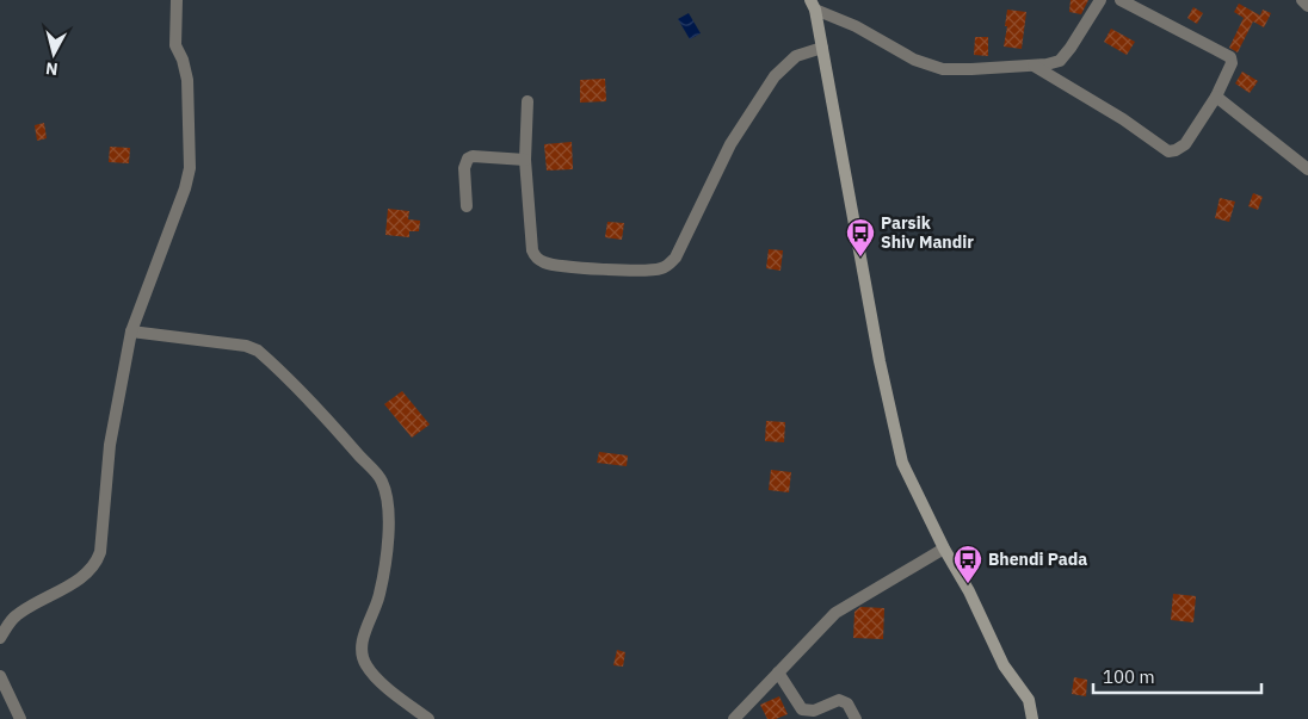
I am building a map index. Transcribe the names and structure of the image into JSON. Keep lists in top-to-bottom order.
{
  "places": {
    "bus stop": ["Parsik Shiv Mandir", "Bhendi Pada"]
  },
  "scale_bar": "100 m",
  "north": "bottom"
}
